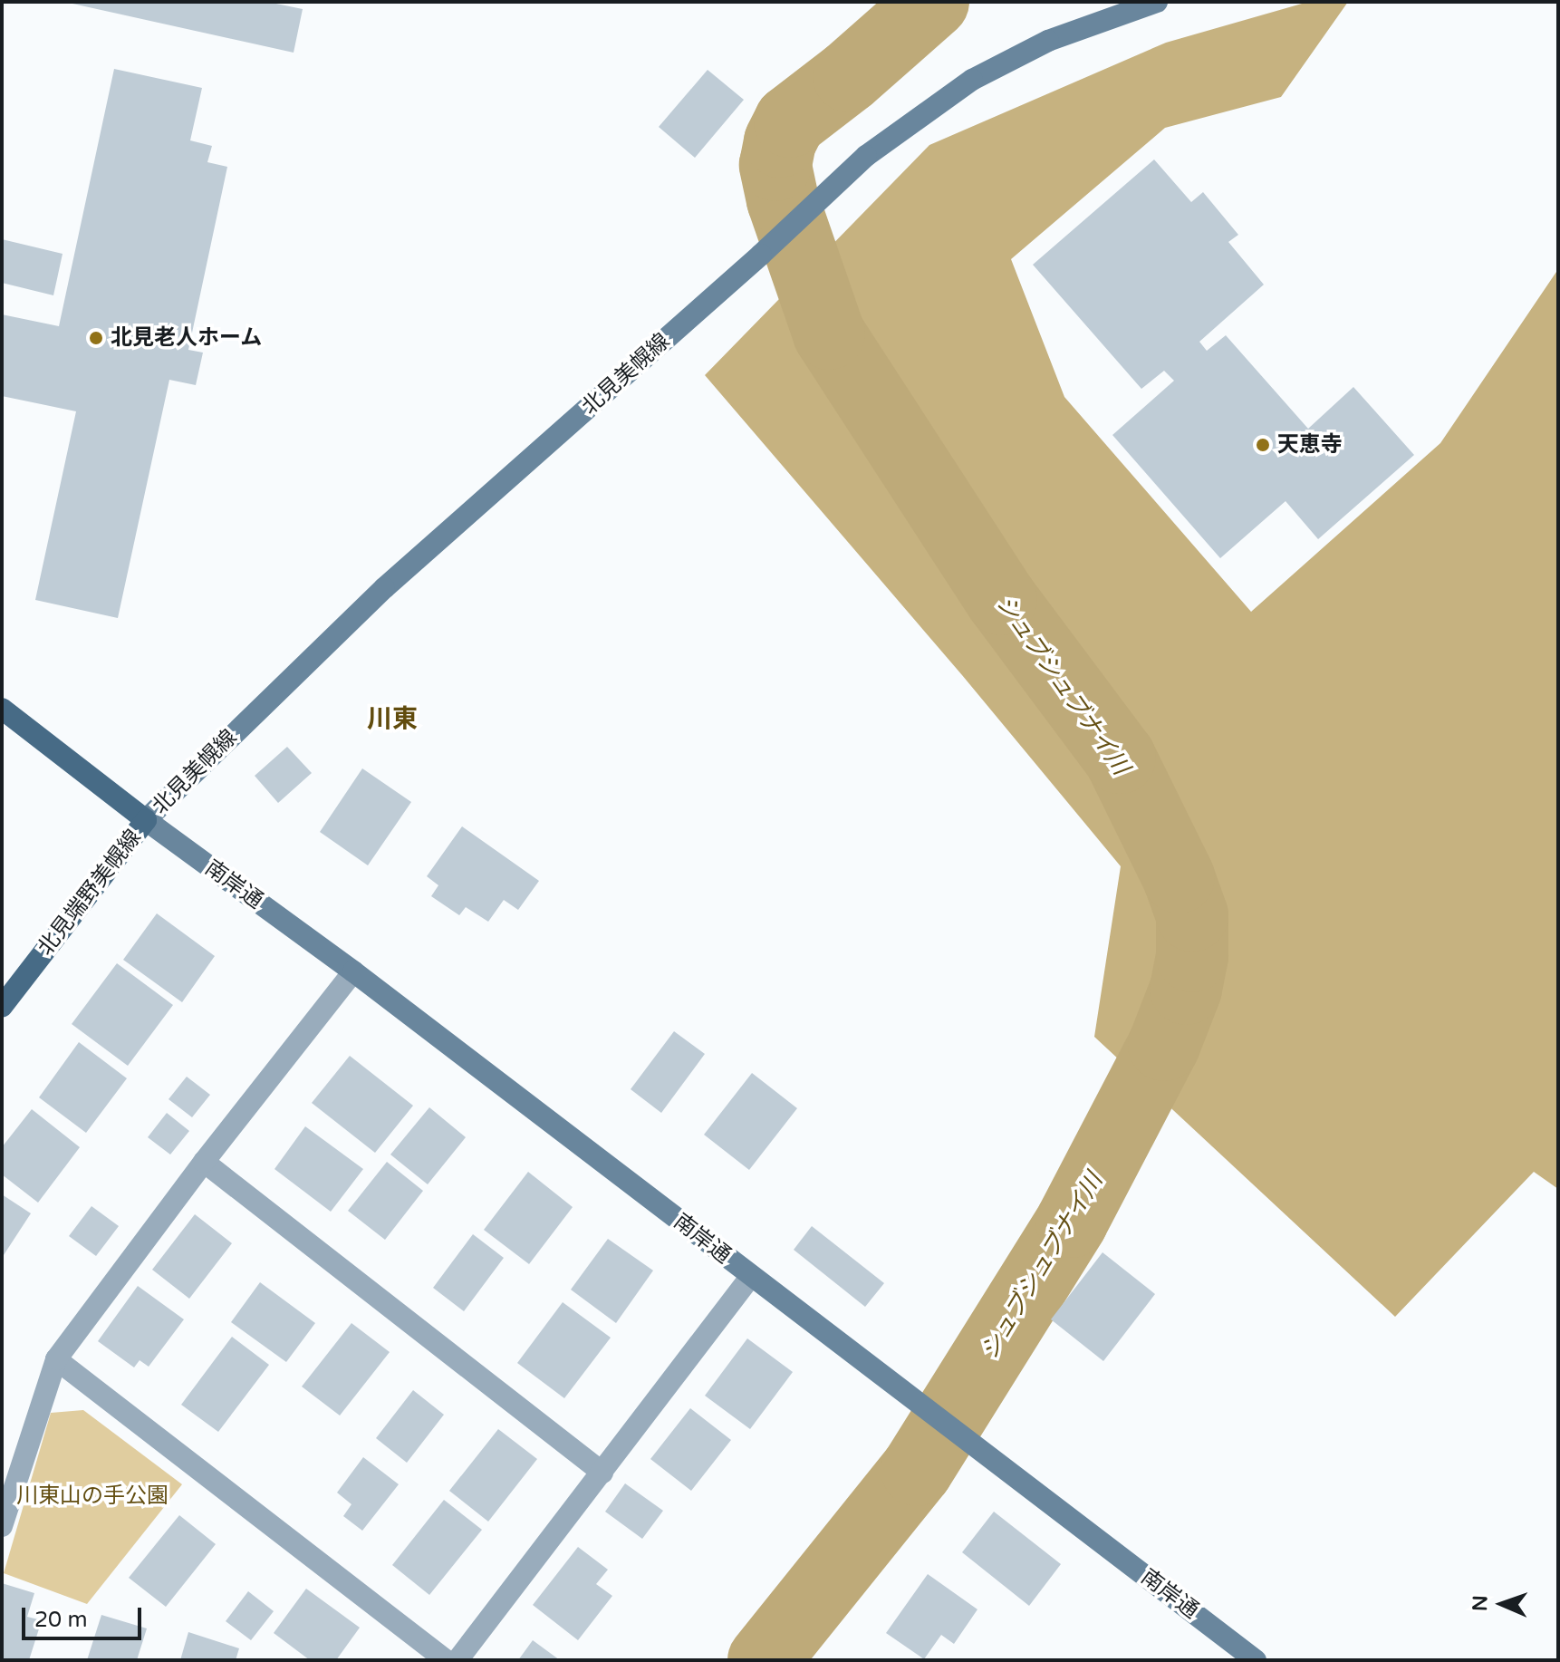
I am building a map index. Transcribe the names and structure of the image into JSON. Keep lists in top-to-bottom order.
{
  "streets": {
    "main road": ["北見美幌線", "南岸通", "北見端野美幌線"]
  },
  "crossings": [
    ["北見美幌線", "南岸通"],
    ["北見美幌線", "北見端野美幌線"],
    ["南岸通", "北見端野美幌線"]
  ],
  "districts": ["川東"],
  "water": ["シュブシュブナイ川"],
  "parks": ["川東山の手公園"],
  "places": ["北見老人ホーム", "天恵寺"],
  "scale_bar": "20 m",
  "north": "left"
}
